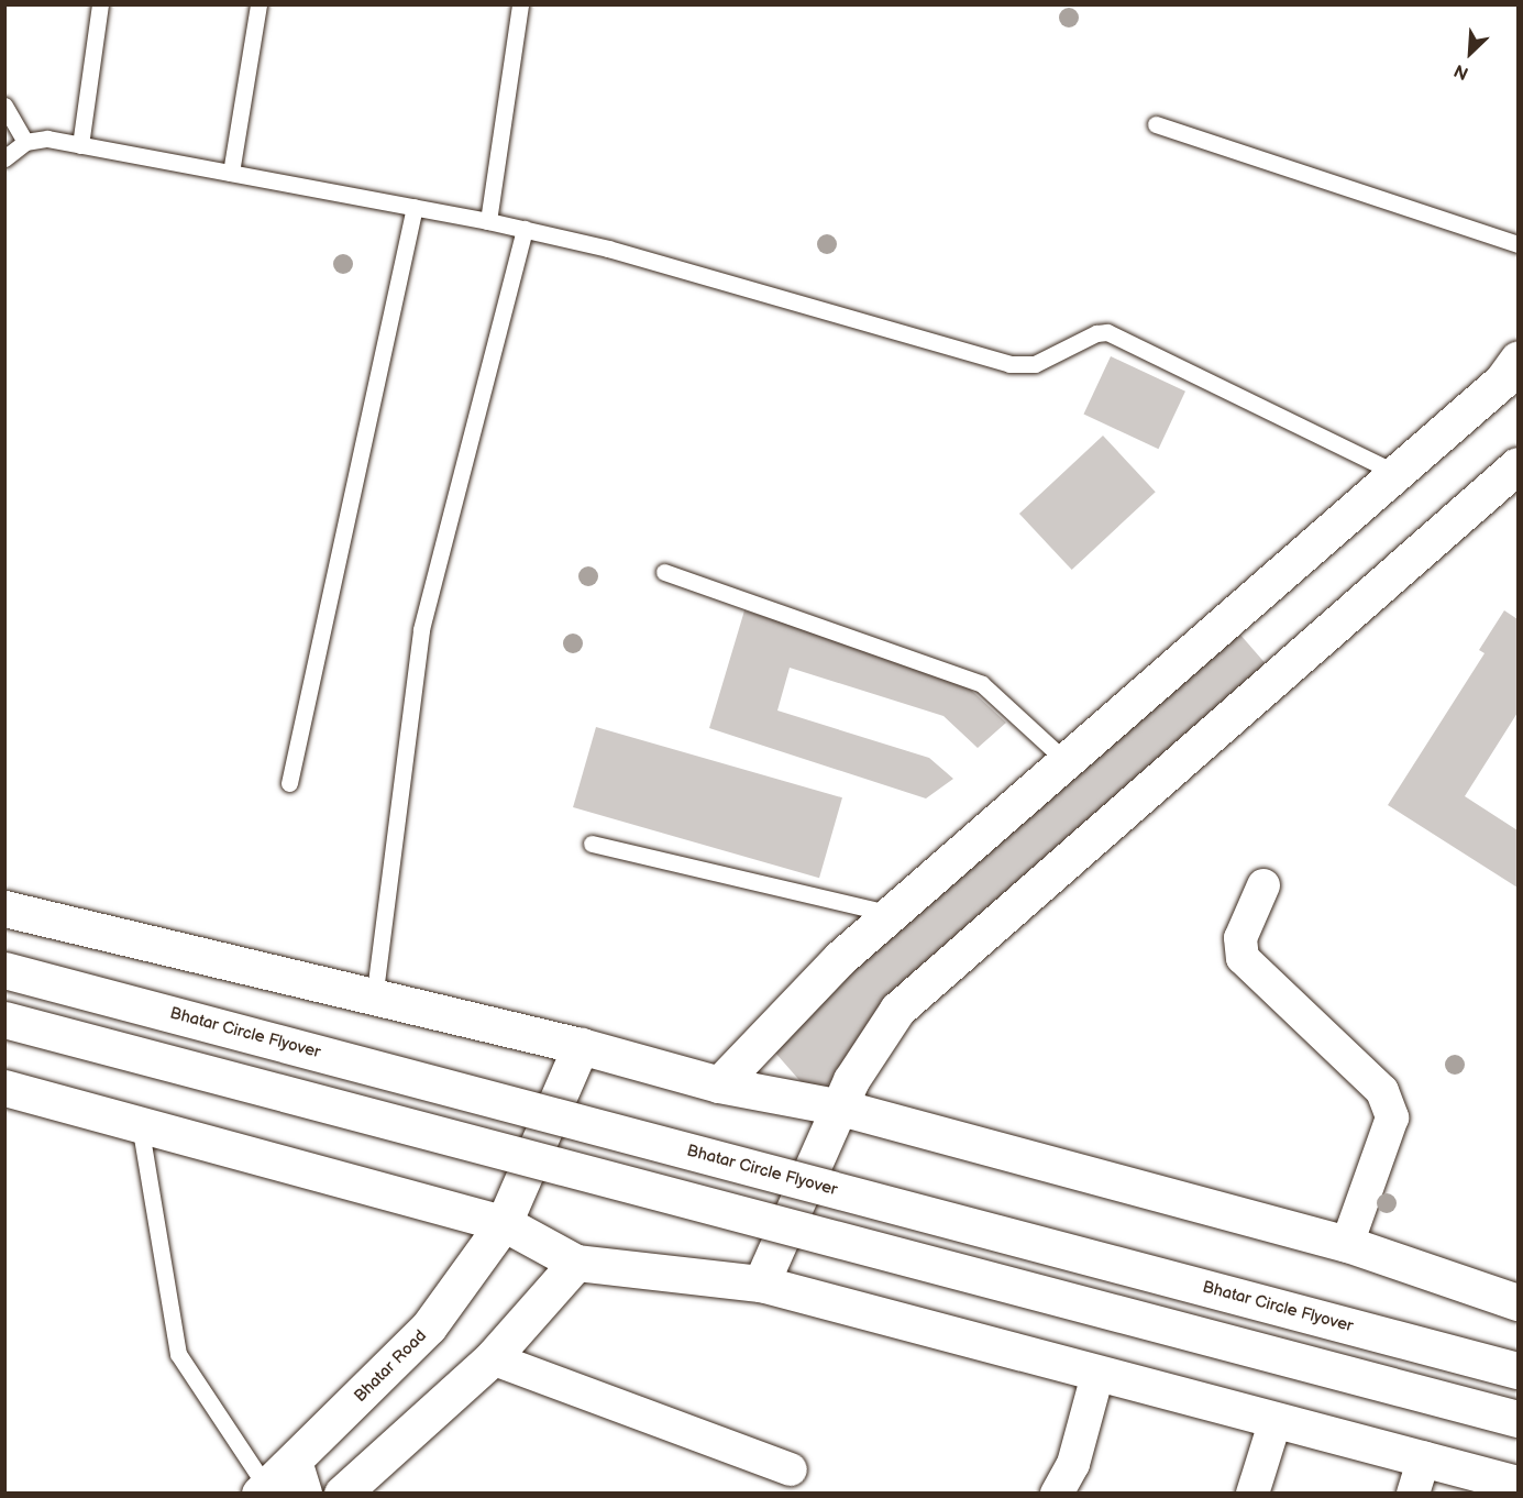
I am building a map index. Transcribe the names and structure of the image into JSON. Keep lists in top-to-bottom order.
{
  "streets": {
    "main road": ["Bhatar Circle Flyover", "Bhatar Road"]
  },
  "north": "bottom left"
}
